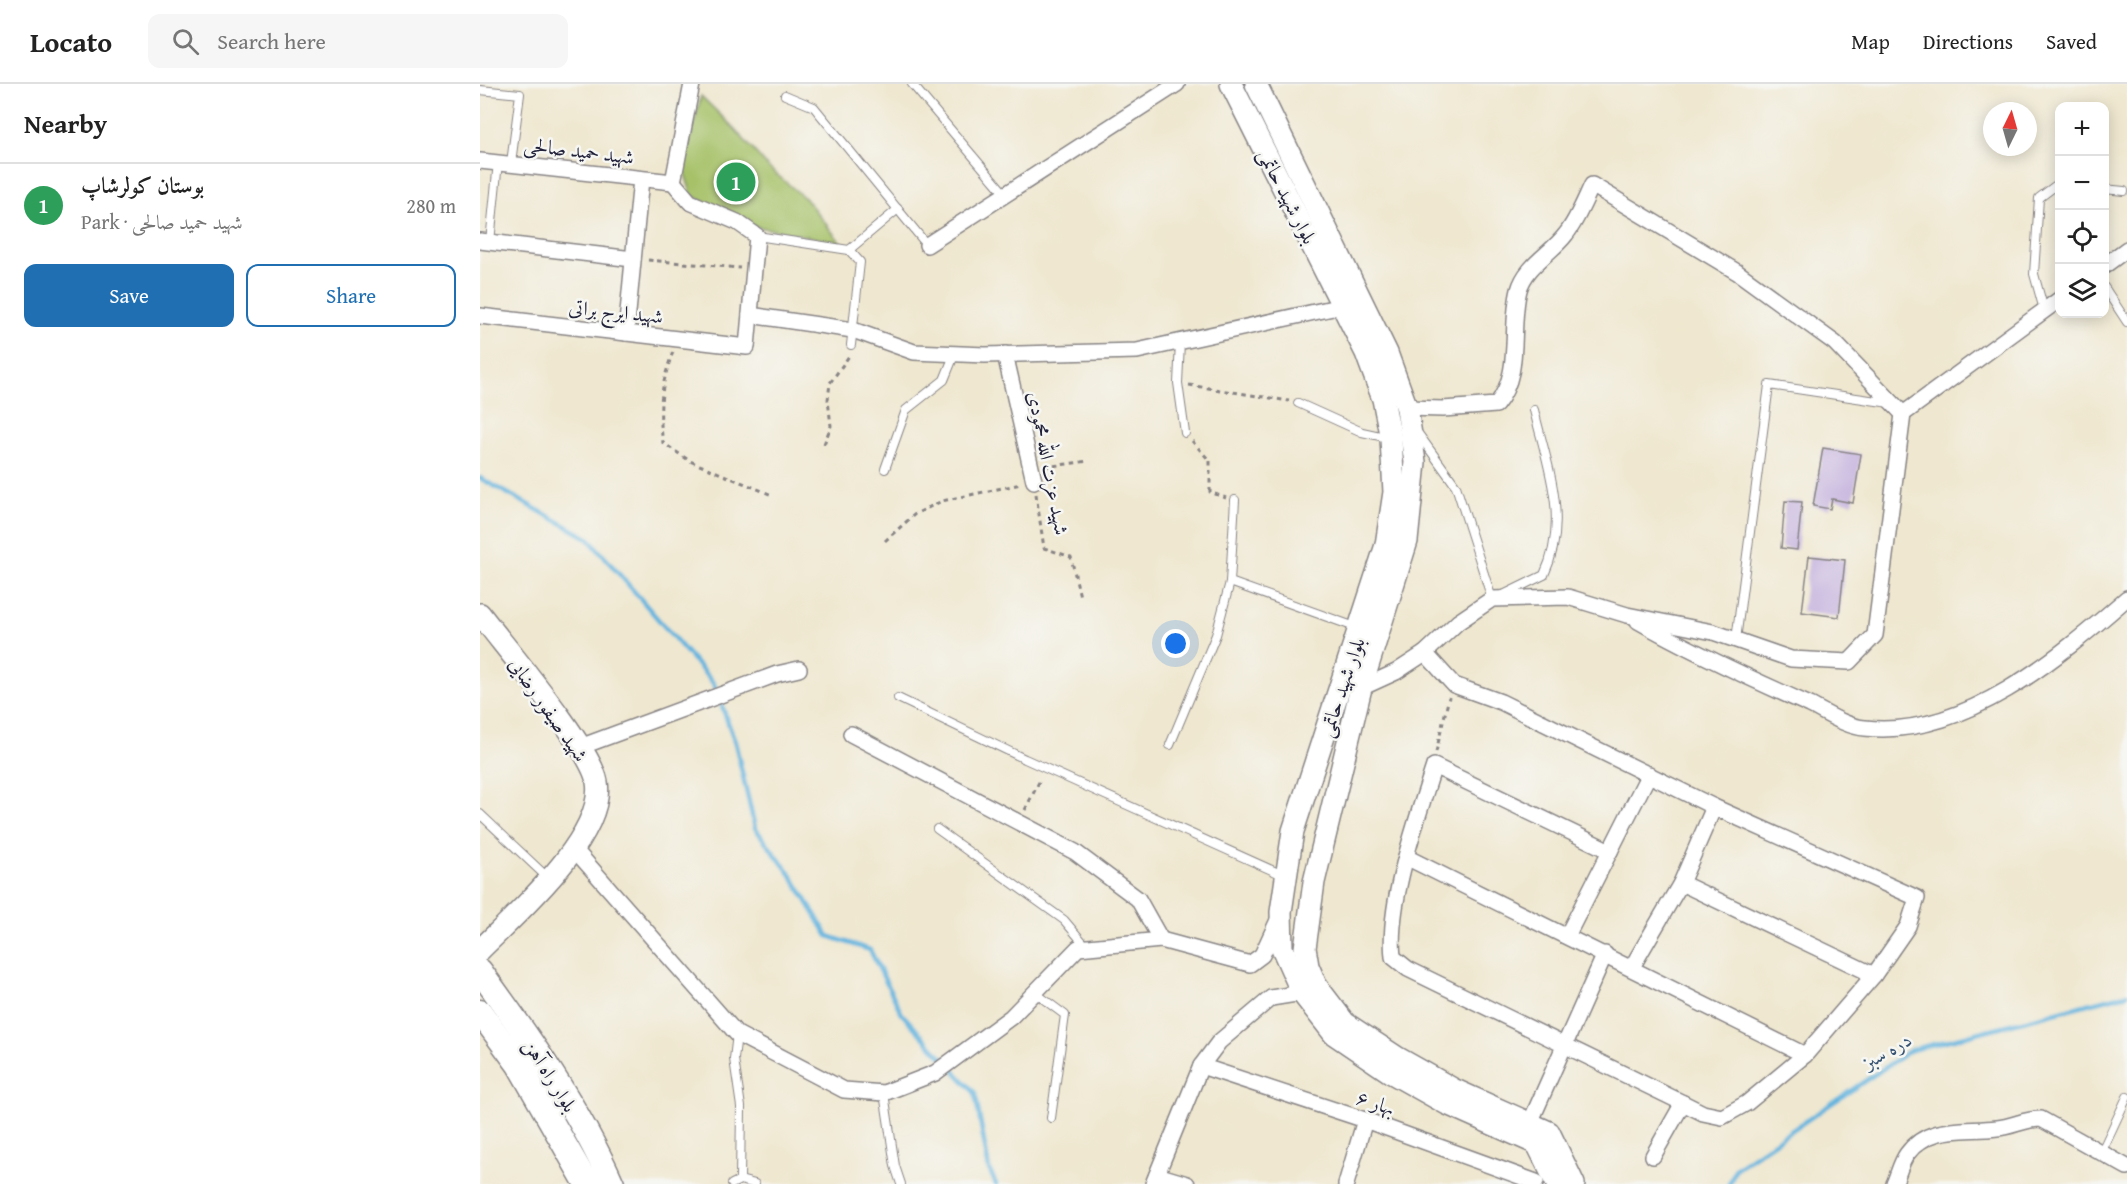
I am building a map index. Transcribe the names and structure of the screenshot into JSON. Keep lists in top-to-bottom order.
{
  "streets": {
    "main road": ["بلوار شهید حاتمی", "شهید صیفور رضایی", "بلوار راه آهن"],
    "street": [
      "شهید حمید صالحی",
      "شهید ایرج براتی",
      "شهید عزت الله محمودی",
      "بهار ۶"
    ]
  },
  "crossings": [
    ["بلوار شهید حاتمی", "بهار ۶"]
  ],
  "water": ["دره سبز"],
  "north": "top",
  "page": {
    "header": "Locato",
    "search": "Search here",
    "nav": ["Map", "Directions", "Saved"],
    "heading": "Nearby",
    "map_buttons": ["+", "−"],
    "pins": "1",
    "list": [
      {
        "mark": "1",
        "name": "بوستان کولرشاپ",
        "note": "Park · شهید حمید صالحی",
        "value": "280 m"
      }
    ],
    "buttons": ["Save", "Share"]
  }
}
